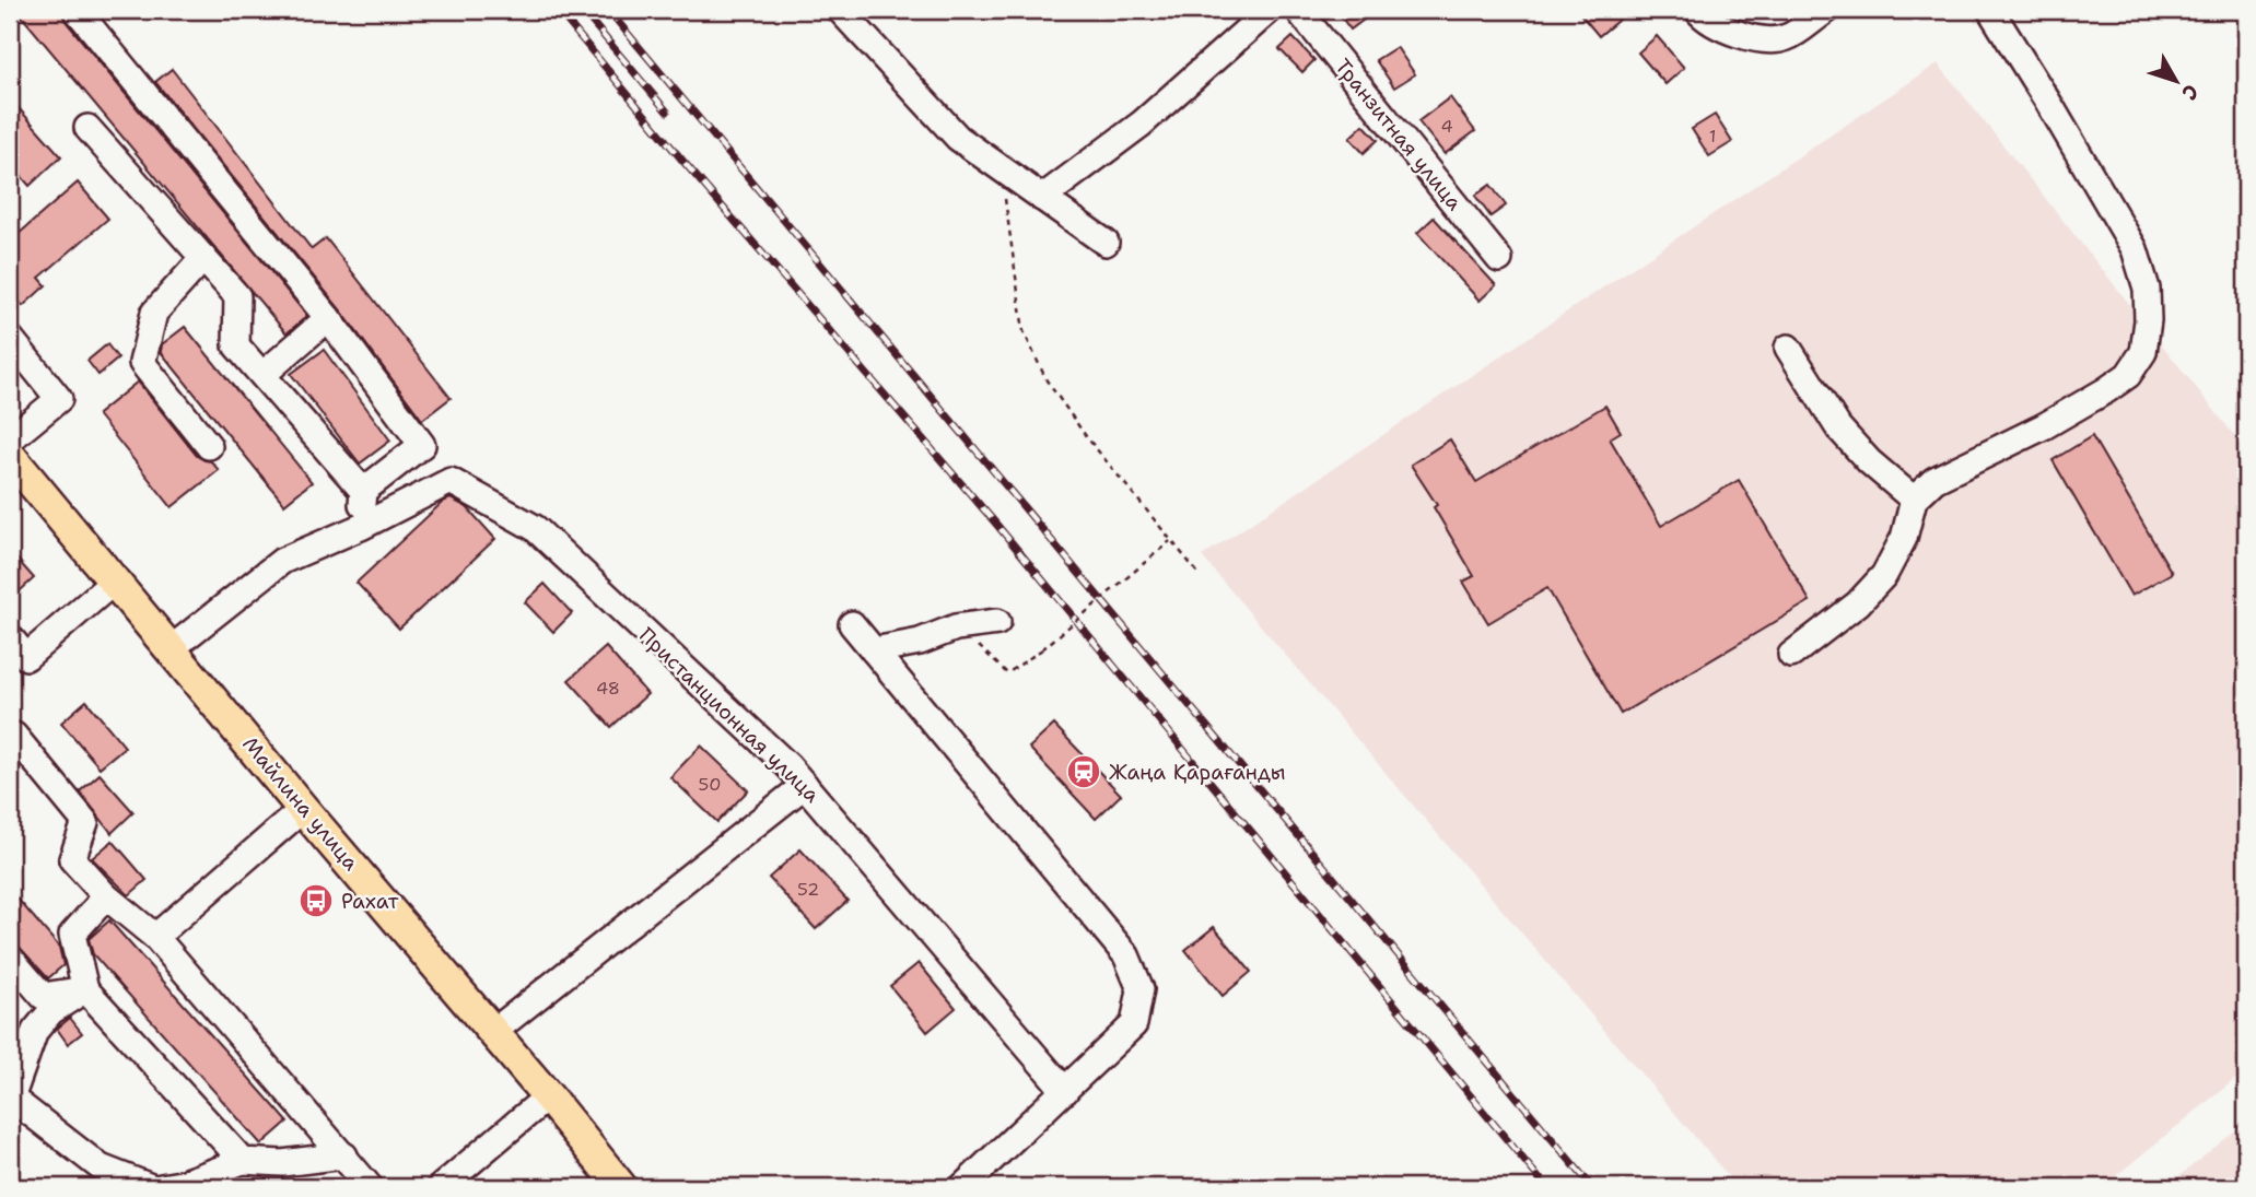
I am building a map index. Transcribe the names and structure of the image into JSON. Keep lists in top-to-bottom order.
{
  "streets": {
    "main road": ["Майлина улица"],
    "street": ["Транзитная улица", "Пристанционная улица"]
  },
  "places": {
    "station": ["Жаңа Қарағанды"],
    "bus stop": ["Рахат"]
  },
  "house_numbers": [
    "4",
    "1",
    "48",
    "50",
    "52"
  ],
  "north": "bottom right"
}
